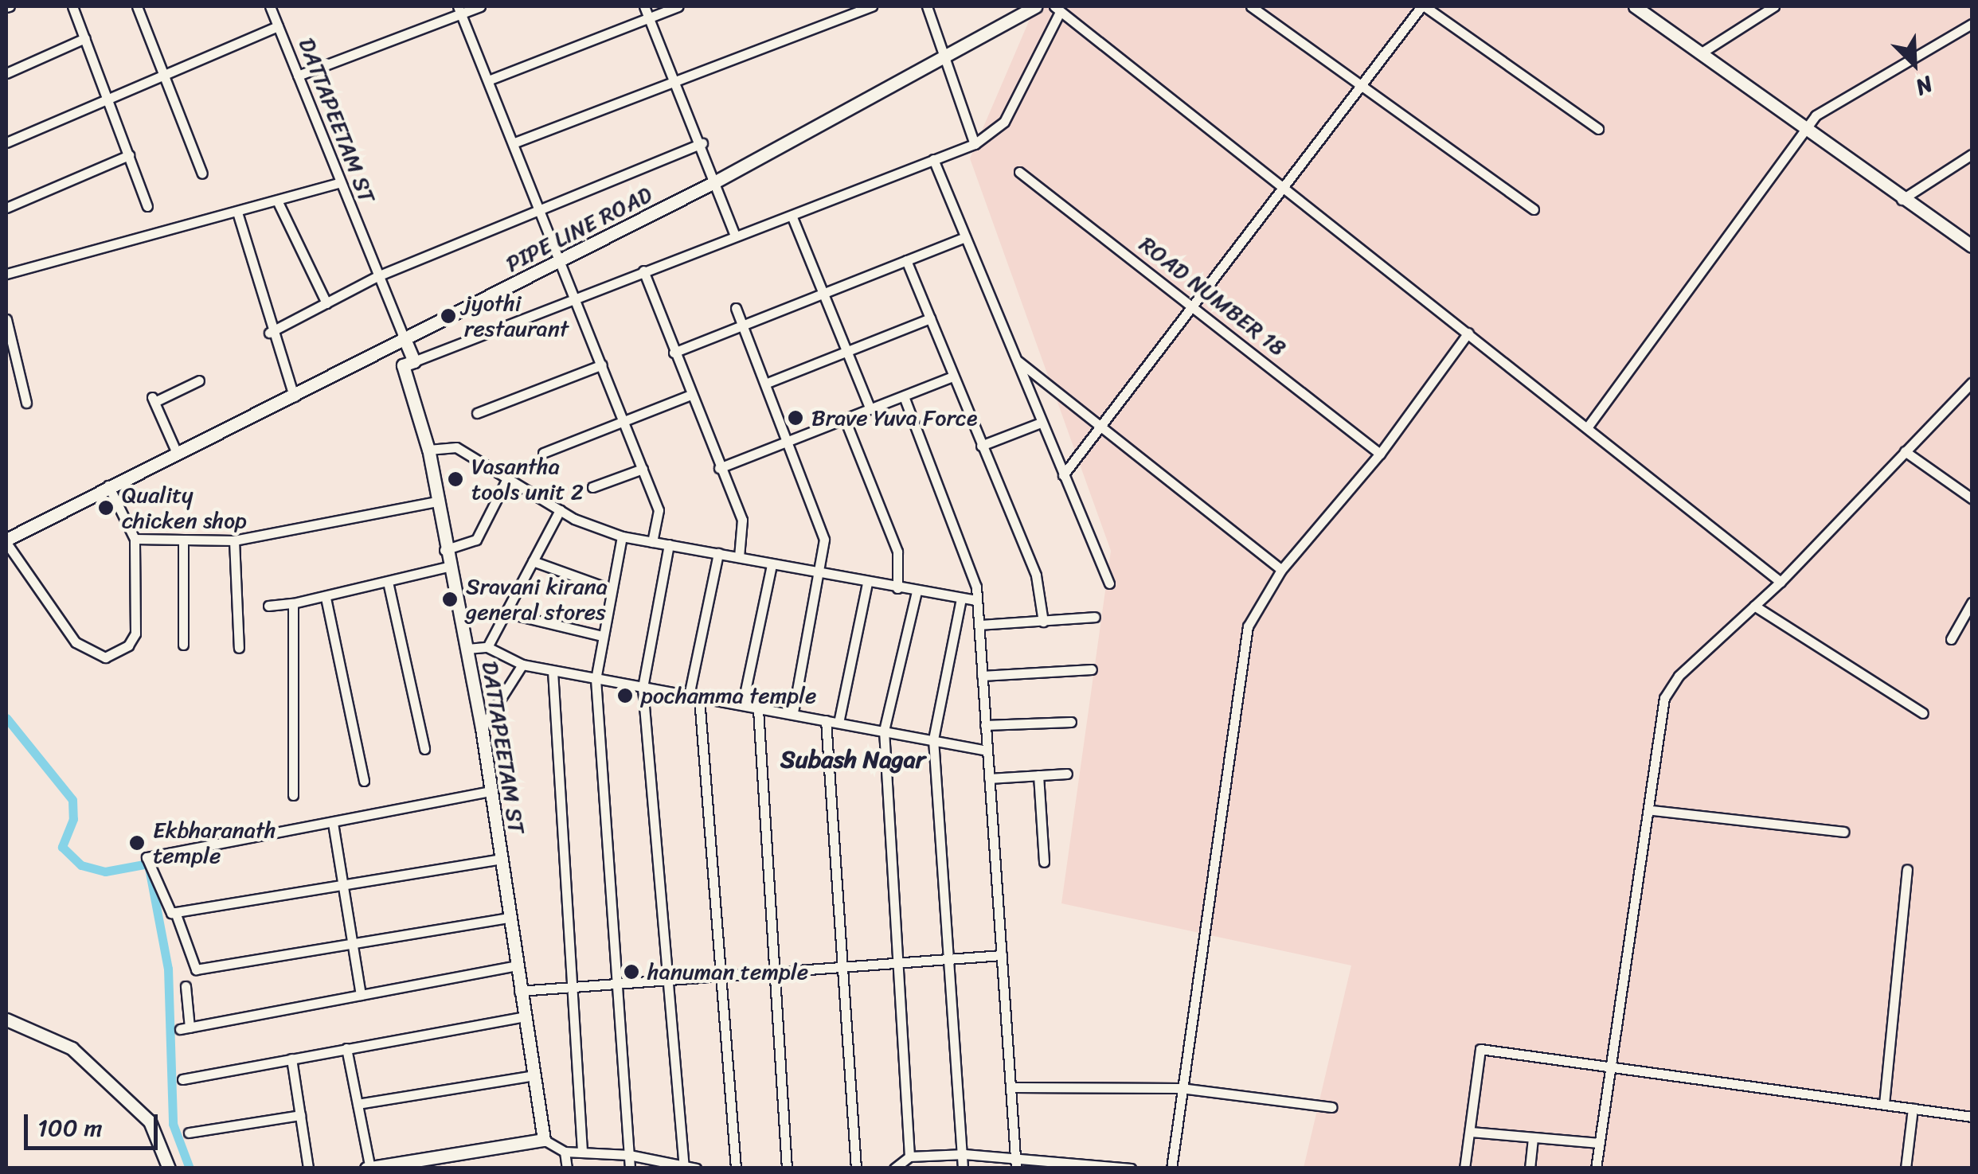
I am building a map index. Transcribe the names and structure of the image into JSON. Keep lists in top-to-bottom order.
{
  "streets": {
    "street": ["DATTAPEETAM ST", "PIPE LINE ROAD", "ROAD NUMBER 18"]
  },
  "crossings": [
    ["DATTAPEETAM ST", "PIPE LINE ROAD"]
  ],
  "districts": ["Subash Nagar"],
  "places": [
    "jyothi restaurant",
    "Brave Yuva Force",
    "Vasantha tools unit 2",
    "Quality chicken shop",
    "Sravani kirana general stores",
    "pochamma temple",
    "Ekbharanath temple",
    "hanuman temple"
  ],
  "scale_bar": "100 m",
  "north": "bottom right"
}
